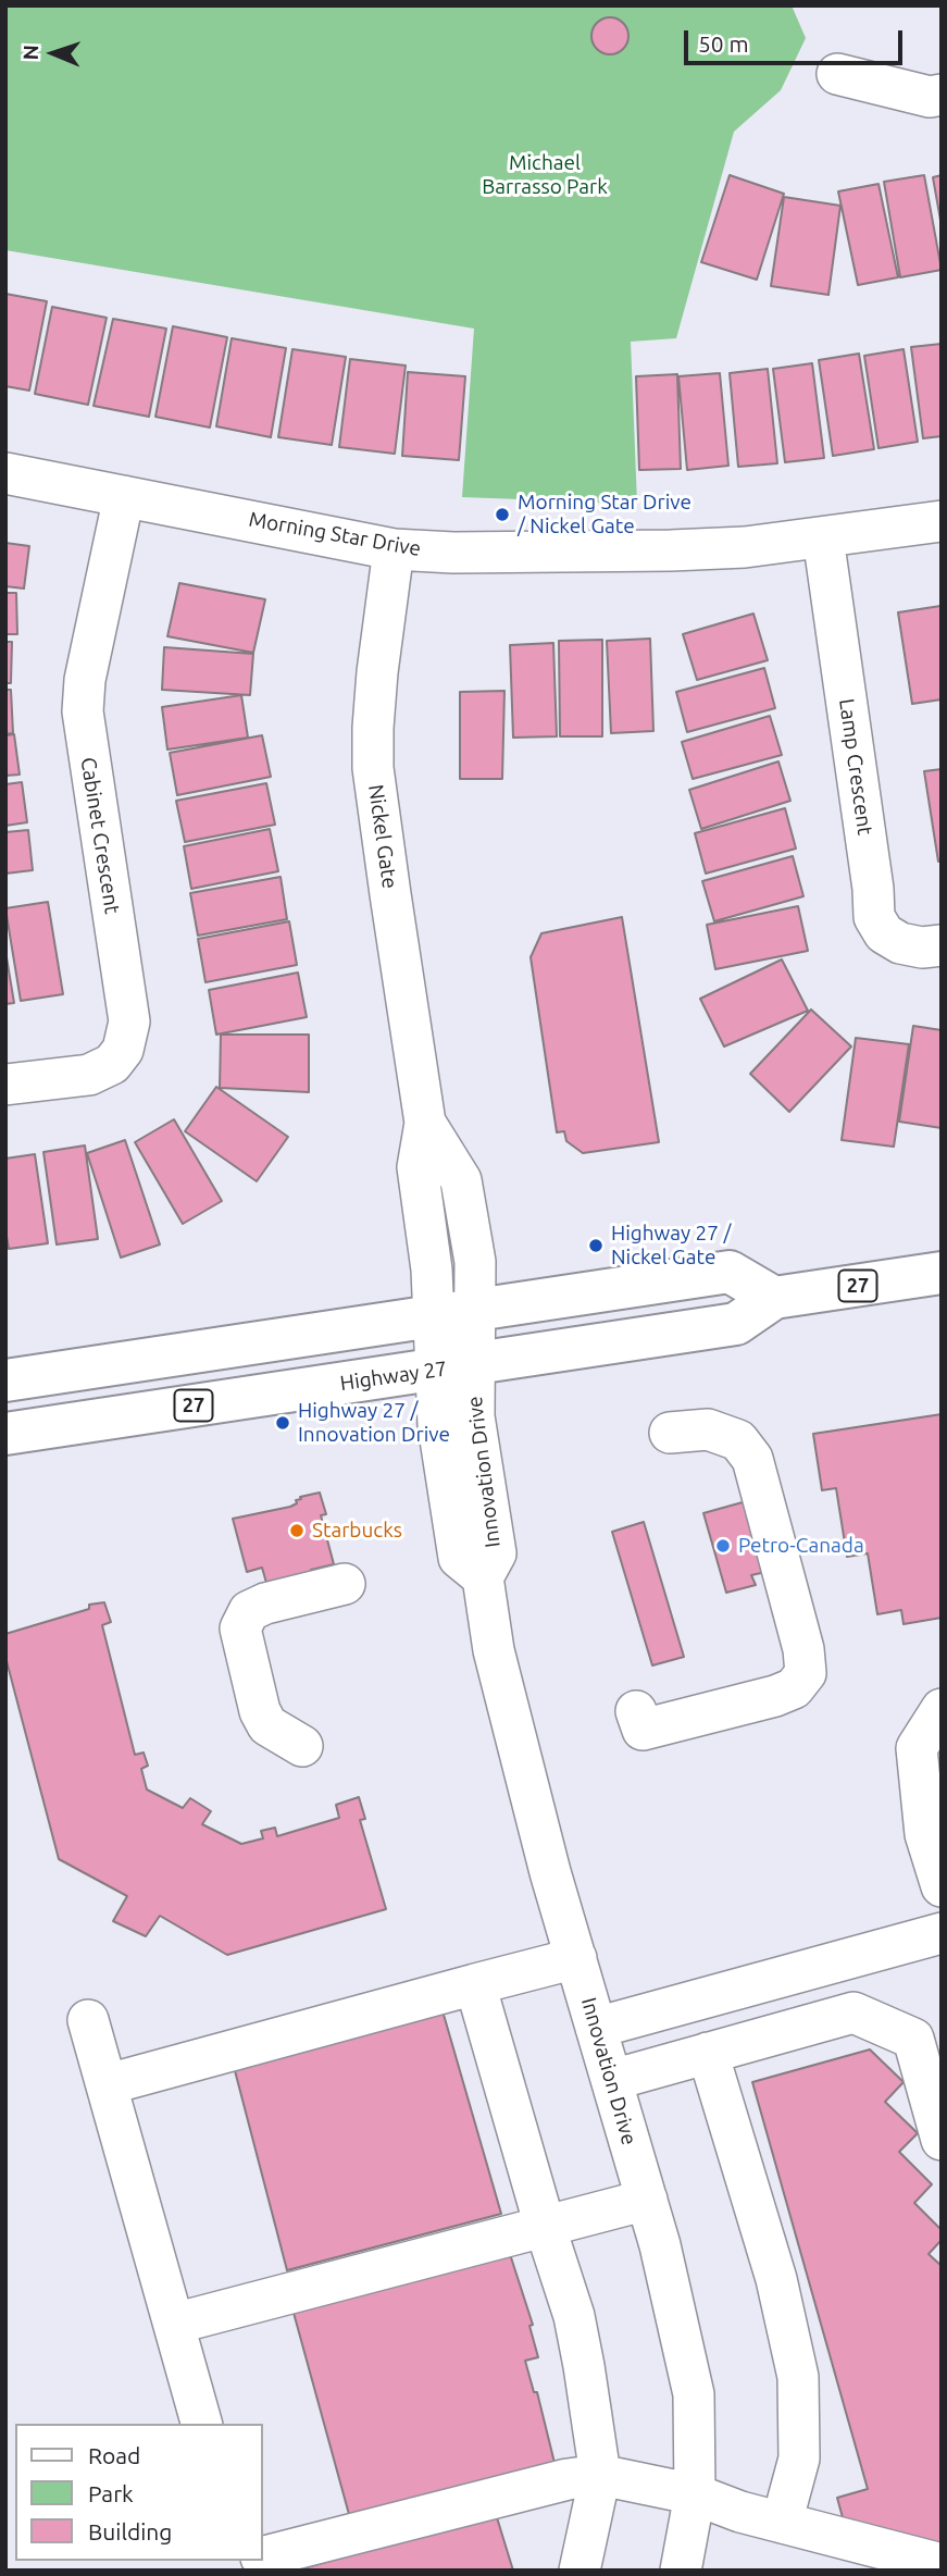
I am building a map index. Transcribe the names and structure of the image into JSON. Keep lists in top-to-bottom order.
{
  "streets": {
    "main road": ["27", "Highway 27"],
    "street": [
      "Morning Star Drive",
      "Lamp Crescent",
      "Cabinet Crescent",
      "Nickel Gate",
      "Innovation Drive"
    ]
  },
  "crossings": [
    ["Morning Star Drive", "Lamp Crescent"],
    ["Morning Star Drive", "Cabinet Crescent"],
    ["Morning Star Drive", "Nickel Gate"],
    ["Nickel Gate", "Highway 27"],
    ["Nickel Gate", "Innovation Drive"],
    ["Highway 27", "Innovation Drive"]
  ],
  "parks": ["Michael Barrasso Park"],
  "places": [
    "Morning Star Drive / Nickel Gate",
    "Highway 27 / Nickel Gate",
    "Highway 27 / Innovation Drive",
    "Starbucks",
    "Petro-Canada"
  ],
  "legend": ["Road", "Park", "Building"],
  "scale_bar": "50 m",
  "north": "left"
}
